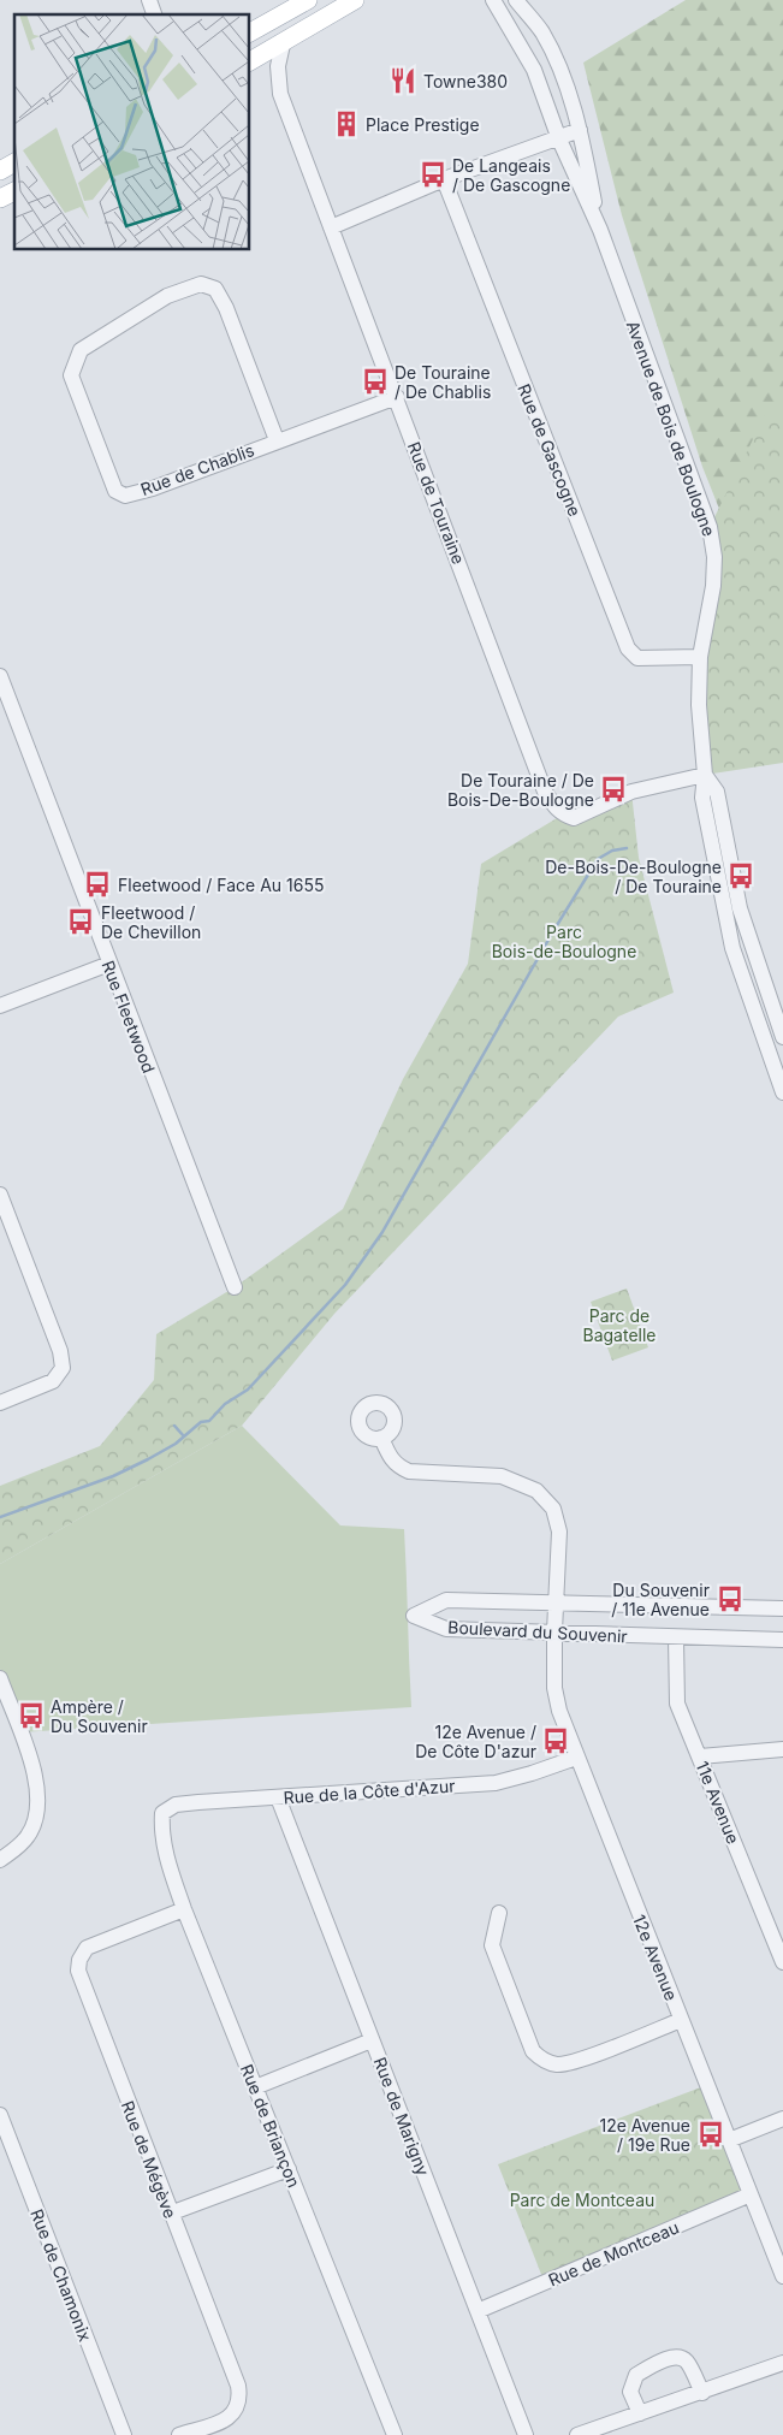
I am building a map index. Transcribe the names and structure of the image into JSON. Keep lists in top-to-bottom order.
{
  "streets": {
    "street": [
      "Avenue de Bois de Boulogne",
      "Rue de Gascogne",
      "Rue de Chablis",
      "Rue de Touraine",
      "Rue Fleetwood",
      "Boulevard du Souvenir",
      "Rue de la Côte d'Azur",
      "11e Avenue",
      "12e Avenue",
      "Rue de Marigny",
      "Rue de Briançon",
      "Rue de Mégève",
      "Rue de Montceau",
      "Rue de Chamonix"
    ]
  },
  "crossings": [
    ["Avenue de Bois de Boulogne", "Rue de Gascogne"],
    ["Avenue de Bois de Boulogne", "Rue de Touraine"],
    ["Rue de Chablis", "Rue de Touraine"],
    ["Boulevard du Souvenir", "11e Avenue"],
    ["Boulevard du Souvenir", "12e Avenue"],
    ["Rue de la Côte d'Azur", "12e Avenue"],
    ["Rue de la Côte d'Azur", "Rue de Marigny"],
    ["Rue de la Côte d'Azur", "Rue de Briançon"],
    ["12e Avenue", "Rue de Montceau"],
    ["Rue de Marigny", "Rue de Montceau"],
    ["Rue de Briançon", "Rue de Mégève"]
  ],
  "parks": ["Parc Bois-de-Boulogne", "Parc de Bagatelle", "Parc de Montceau"],
  "places": {
    "restaurant": ["Towne380"],
    "building": ["Place Prestige"],
    "bus stop": [
      "De Langeais / De Gascogne",
      "De Touraine / De Chablis",
      "De Touraine / De Bois-De-Boulogne",
      "De-Bois-De-Boulogne / De Touraine",
      "Fleetwood / Face Au 1655",
      "Fleetwood / De Chevillon",
      "Du Souvenir / 11e Avenue",
      "Ampère / Du Souvenir",
      "12e Avenue / De Côte D'azur",
      "12e Avenue / 19e Rue"
    ]
  }
}
